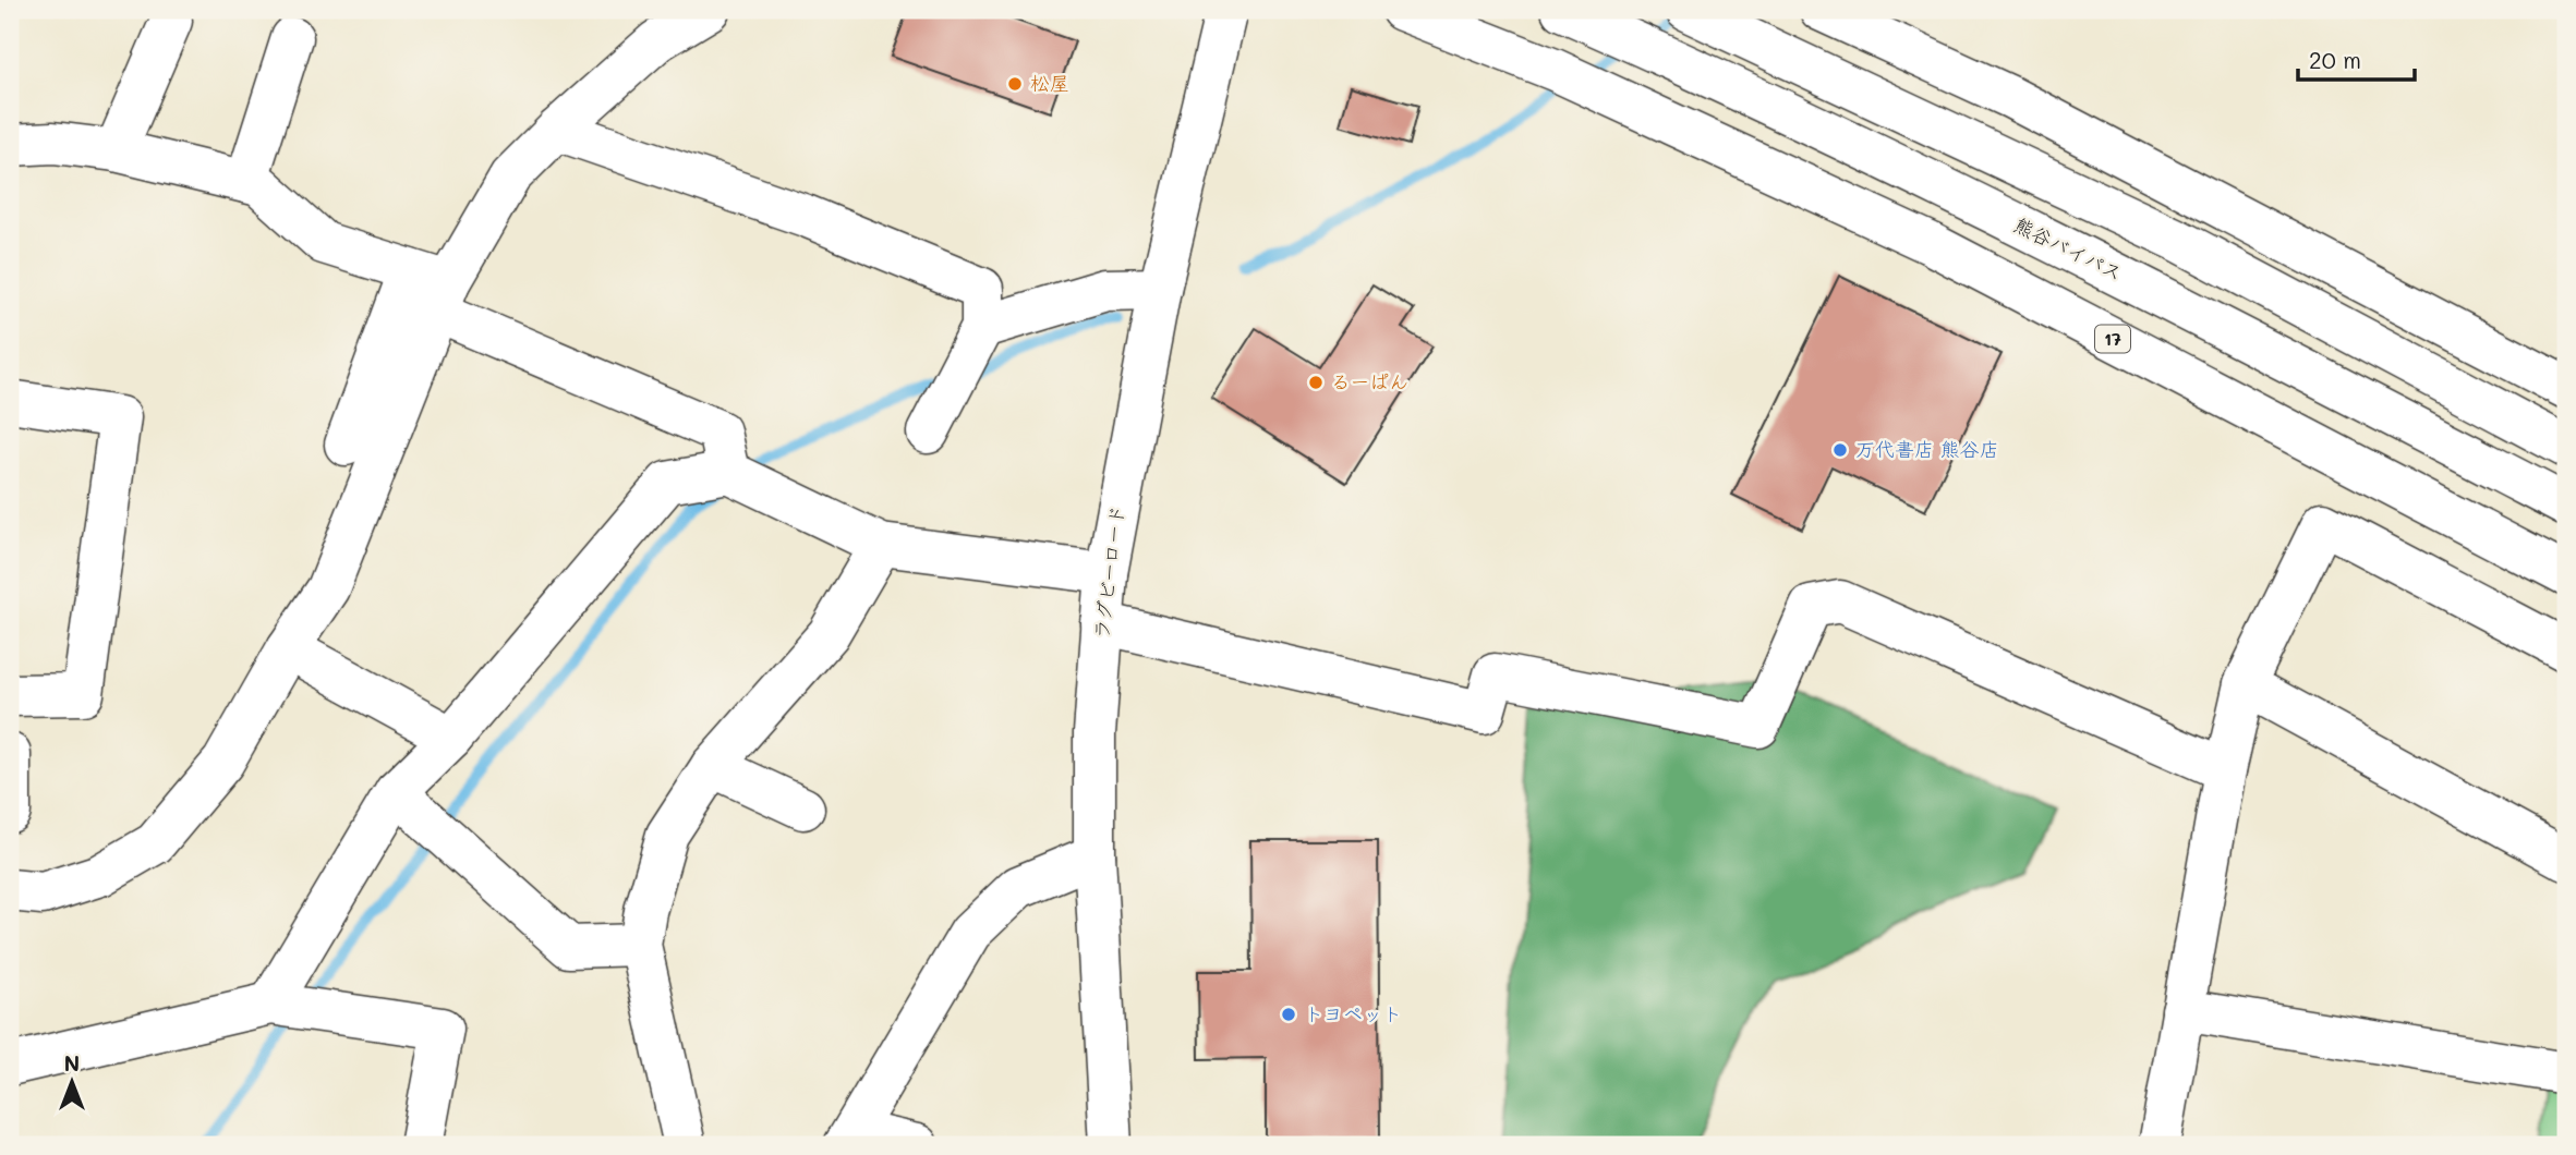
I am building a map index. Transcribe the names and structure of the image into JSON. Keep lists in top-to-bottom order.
{
  "streets": {
    "main road": ["熊谷バイパス", "17", "ラグビーロード"]
  },
  "places": [
    "松屋",
    "るーぱん",
    "万代書店 熊谷店",
    "トヨペット"
  ],
  "scale_bar": "20 m",
  "north": "top"
}
